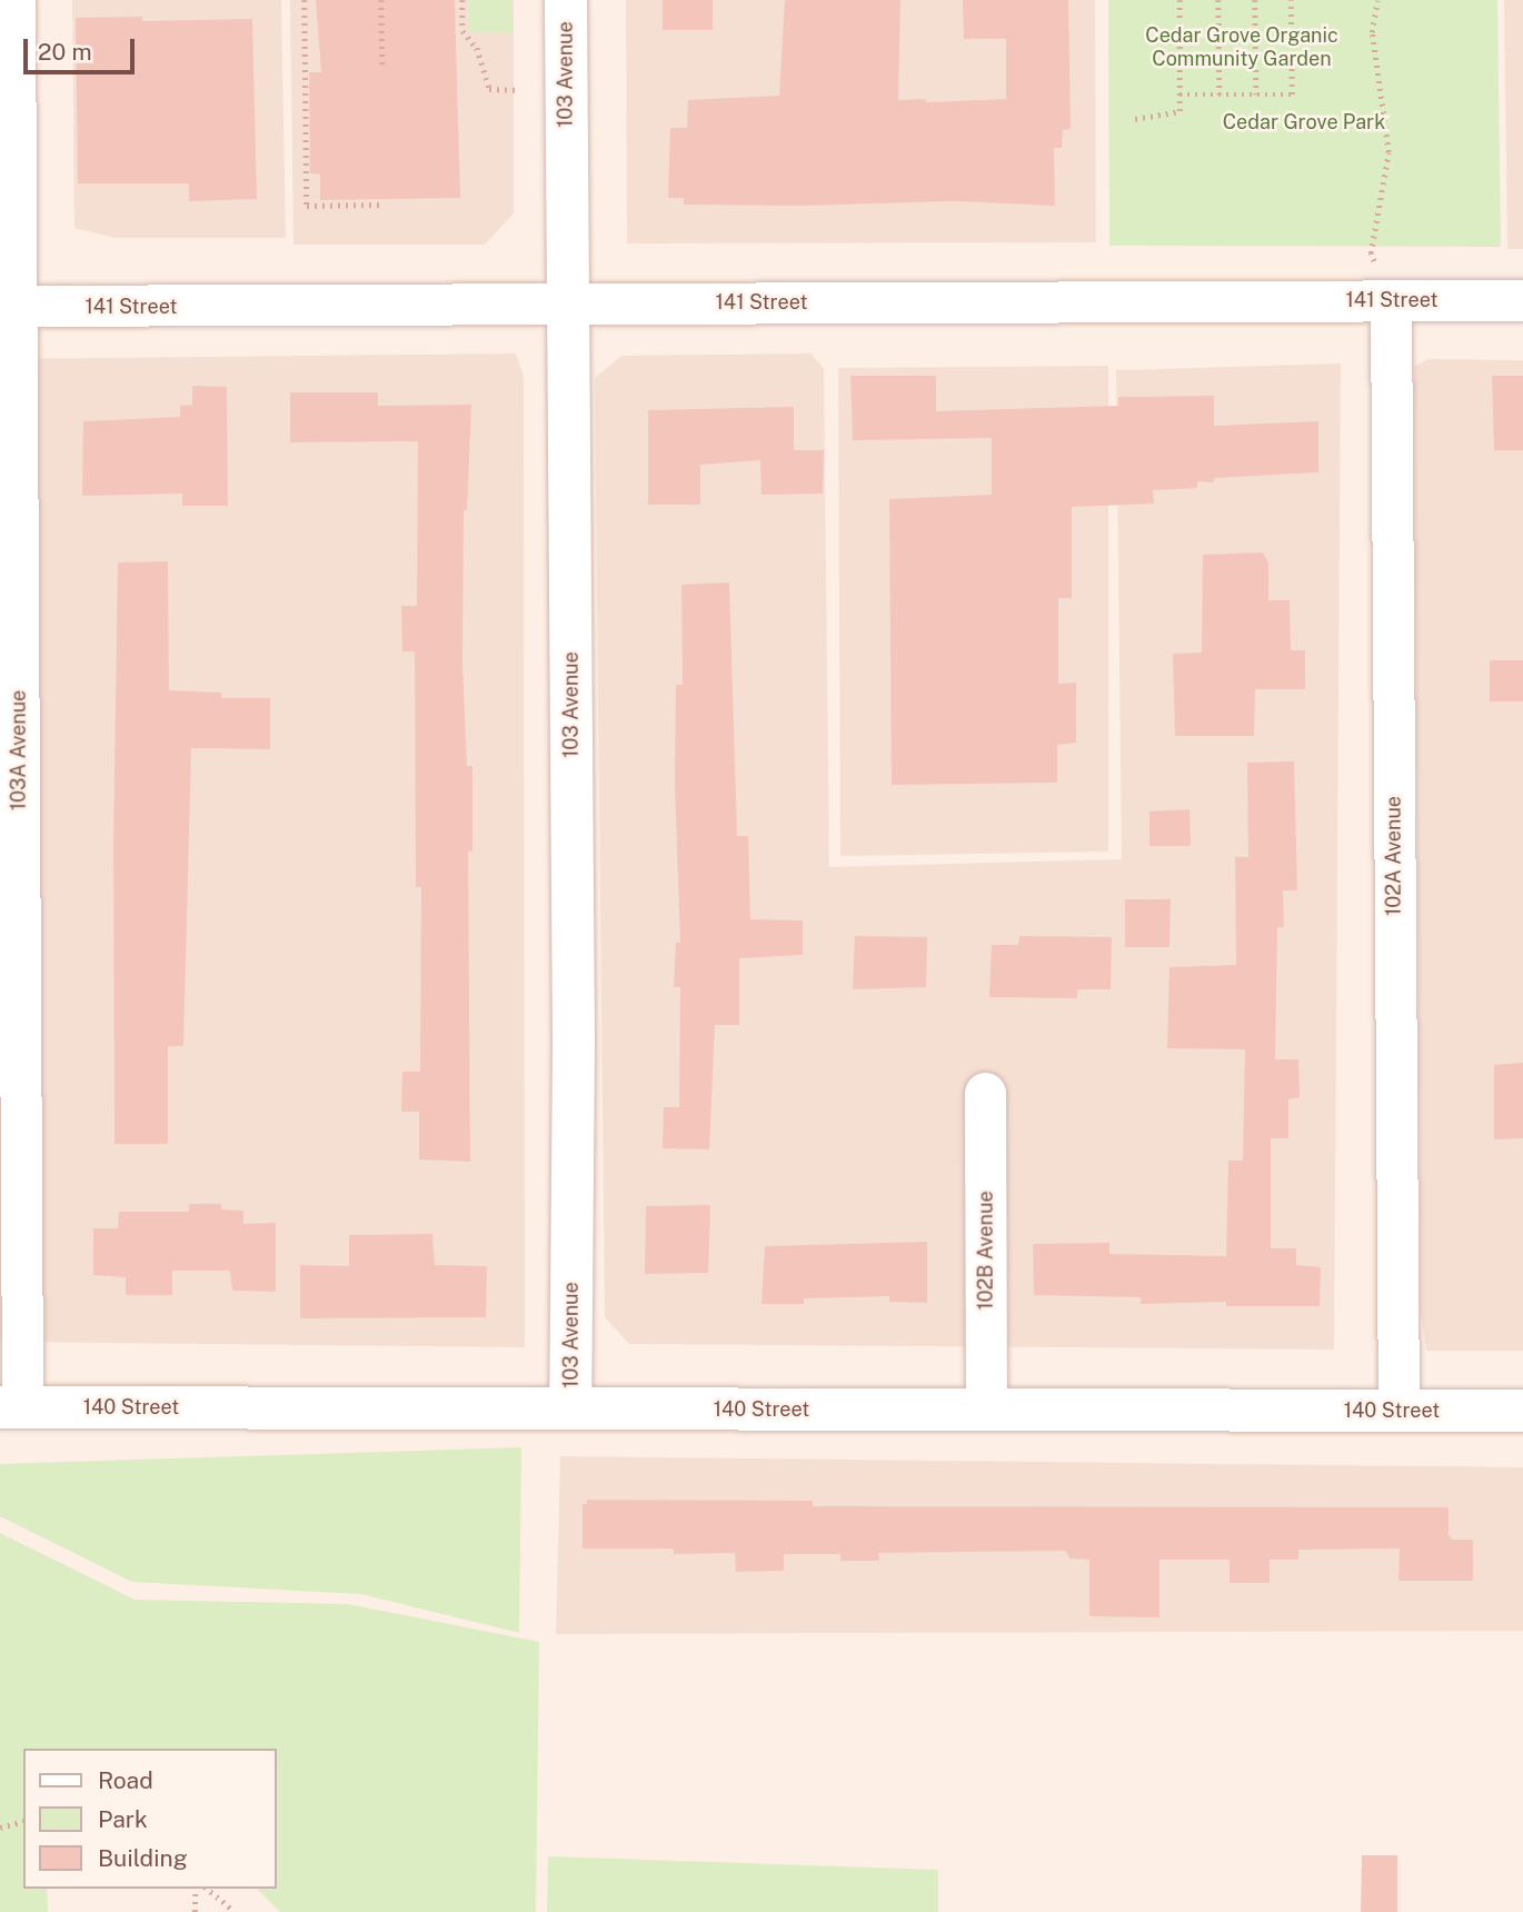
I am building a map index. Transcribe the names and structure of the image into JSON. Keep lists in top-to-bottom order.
{
  "streets": {
    "main road": ["103 Avenue", "140 Street"],
    "street": [
      "141 Street",
      "103A Avenue",
      "102A Avenue",
      "102B Avenue"
    ]
  },
  "crossings": [
    ["103 Avenue", "141 Street"],
    ["103 Avenue", "140 Street"],
    ["141 Street", "103A Avenue"],
    ["141 Street", "102A Avenue"],
    ["103A Avenue", "140 Street"],
    ["102A Avenue", "140 Street"],
    ["102B Avenue", "140 Street"]
  ],
  "parks": ["Cedar Grove Organic Community Garden", "Cedar Grove Park"],
  "legend": ["Road", "Park", "Building"],
  "scale_bar": "20 m"
}
